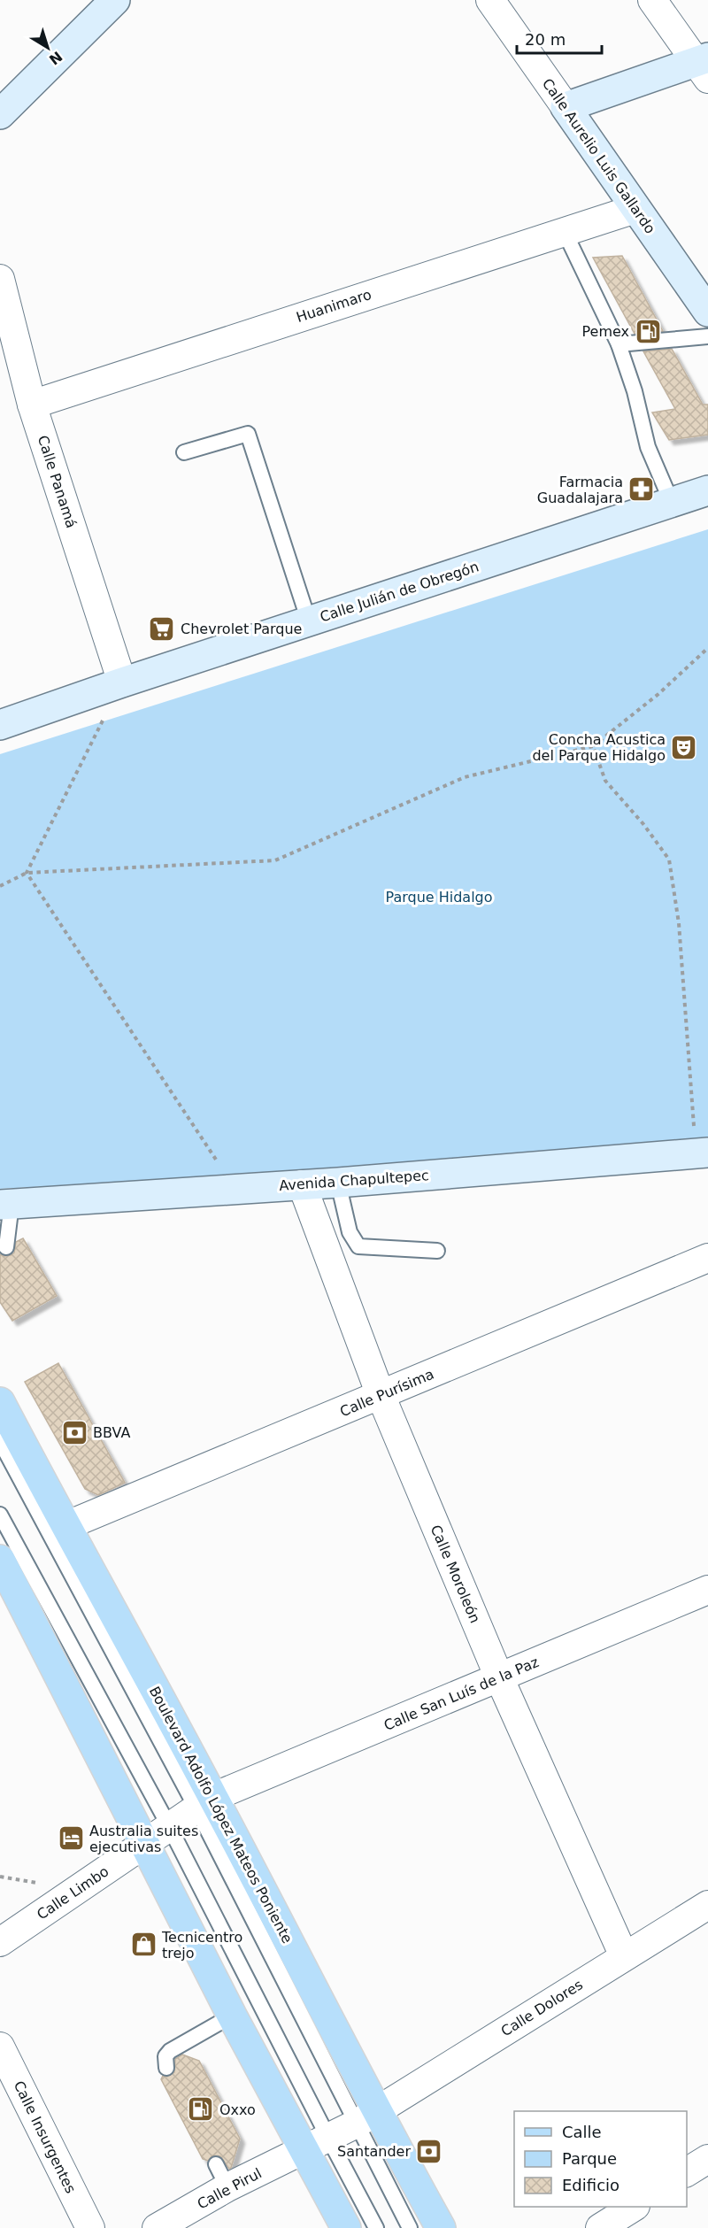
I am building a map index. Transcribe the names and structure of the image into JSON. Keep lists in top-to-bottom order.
{
  "streets": {
    "main road": ["Boulevard Adolfo López Mateos Poniente"],
    "street": [
      "Calle Aurelio Luis Gallardo",
      "Huanimaro",
      "Calle Panamá",
      "Calle Julián de Obregón",
      "Avenida Chapultepec",
      "Calle Purísima",
      "Calle Moroleón",
      "Calle San Luís de la Paz",
      "Calle Limbo",
      "Calle Dolores",
      "Calle Insurgentes",
      "Calle Pirul"
    ]
  },
  "crossings": [
    ["Calle Aurelio Luis Gallardo", "Huanimaro"],
    ["Huanimaro", "Calle Panamá"],
    ["Calle Panamá", "Calle Julián de Obregón"],
    ["Avenida Chapultepec", "Calle Moroleón"],
    ["Calle Purísima", "Calle Moroleón"],
    ["Calle Purísima", "Boulevard Adolfo López Mateos Poniente"],
    ["Calle Moroleón", "Calle San Luís de la Paz"],
    ["Calle Moroleón", "Calle Dolores"],
    ["Calle San Luís de la Paz", "Boulevard Adolfo López Mateos Poniente"],
    ["Calle San Luís de la Paz", "Calle Limbo"],
    ["Boulevard Adolfo López Mateos Poniente", "Calle Dolores"],
    ["Calle Dolores", "Calle Pirul"]
  ],
  "parks": ["Parque Hidalgo"],
  "places": {
    "fuel station": ["Pemex", "Oxxo"],
    "pharmacy": ["Farmacia Guadalajara"],
    "supermarket": ["Chevrolet Parque"],
    "theatre": ["Concha Acustica del Parque Hidalgo"],
    "bank": ["BBVA", "Santander"],
    "hotel": ["Australia suites ejecutivas"],
    "shop": ["Tecnicentro trejo"]
  },
  "legend": ["Calle", "Parque", "Edificio"],
  "scale_bar": "20 m",
  "north": "bottom right"
}
